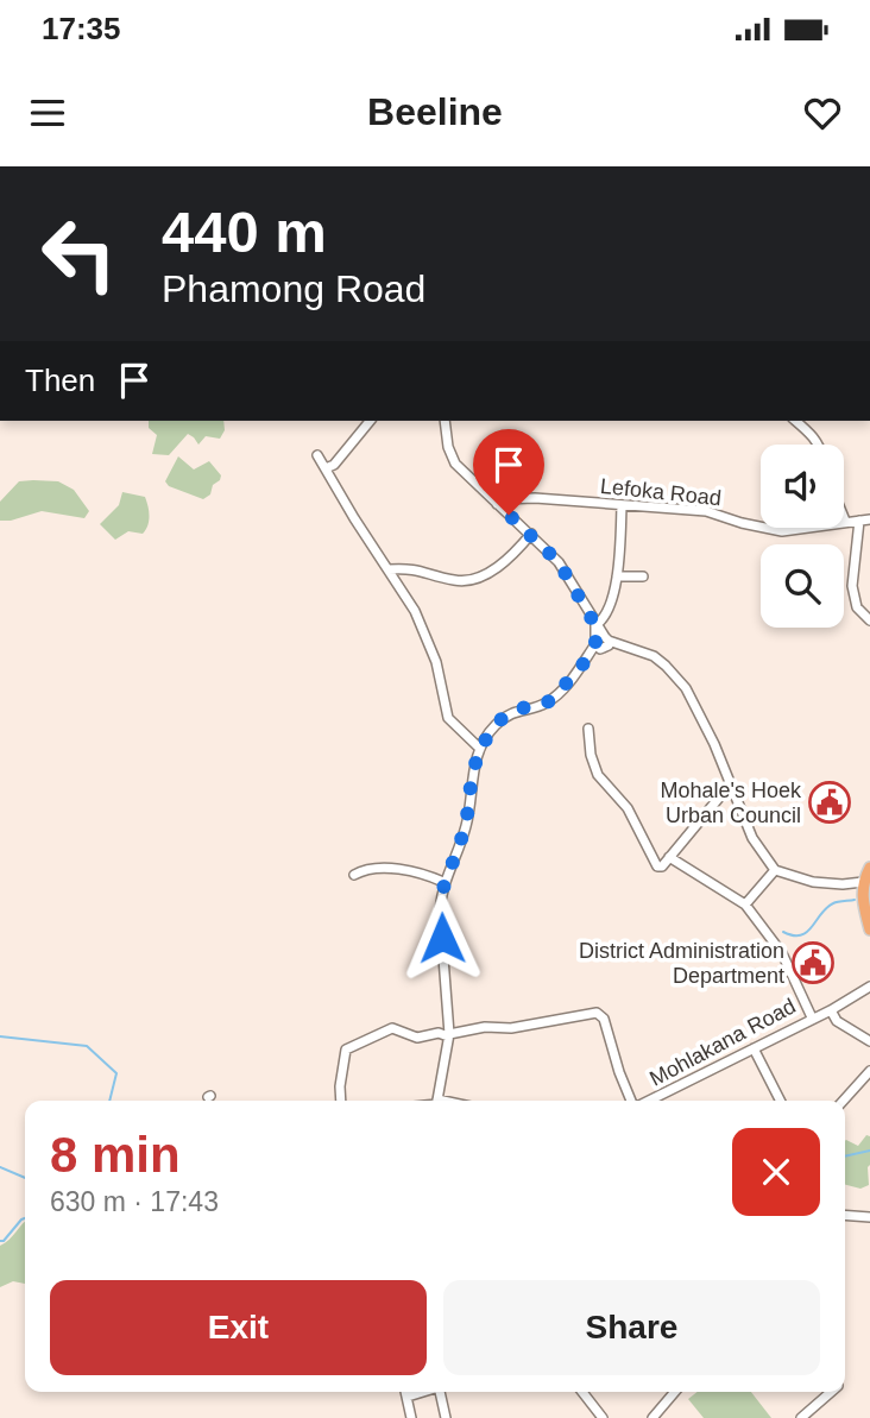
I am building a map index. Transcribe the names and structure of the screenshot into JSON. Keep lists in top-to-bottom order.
{
  "streets": {
    "street": ["Lefoka Road", "Mohlakana Road"]
  },
  "places": {
    "public building": ["Mohale's Hoek Urban Council", "District Administration Department"]
  },
  "page": {
    "status": "17:35",
    "header": "Beeline",
    "turn": ["440 m", "Phamong Road"],
    "then": "Then",
    "heading": ["8 min", "630 m · 17:43"],
    "buttons": ["Exit", "Share"]
  }
}
